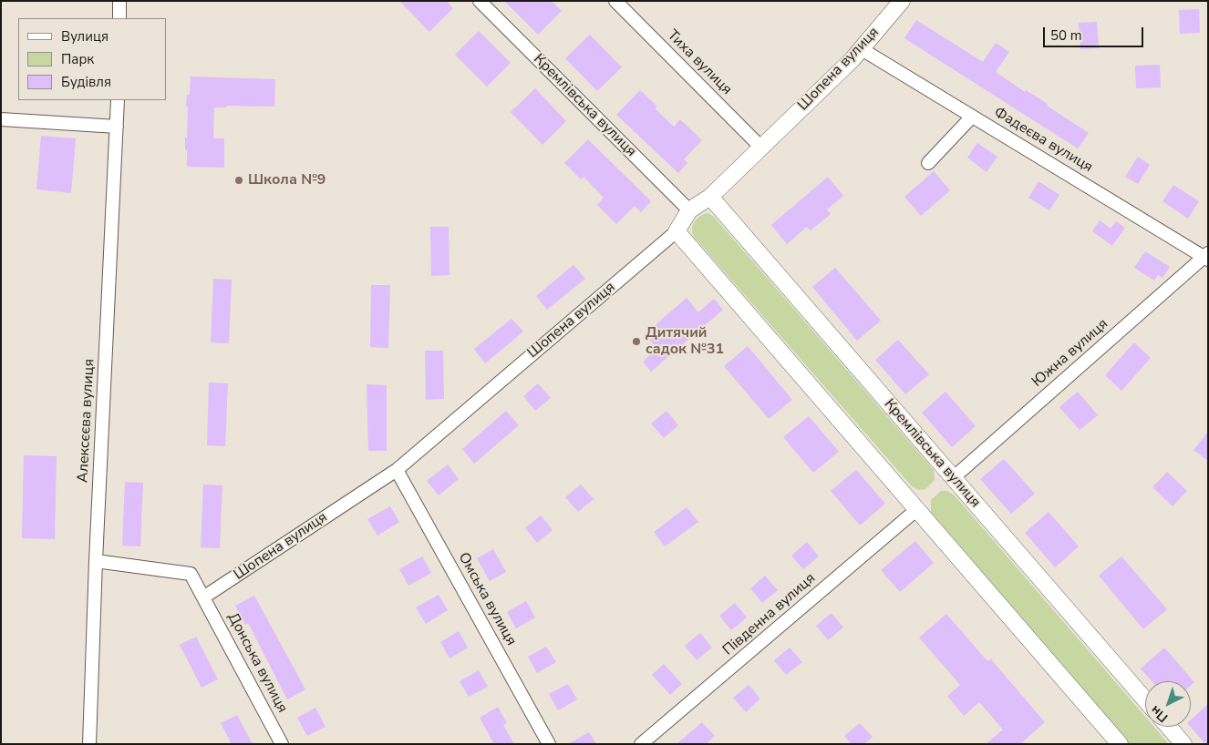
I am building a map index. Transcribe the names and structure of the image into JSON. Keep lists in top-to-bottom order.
{
  "streets": {
    "street": [
      "Тиха вулиця",
      "Шопена вулиця",
      "Кремлівська вулиця",
      "Фадеєва вулиця",
      "Южна вулиця",
      "Алексєєва вулиця",
      "Омська вулиця",
      "Південна вулиця",
      "Донська вулиця"
    ]
  },
  "crossings": [
    ["Тиха вулиця", "Шопена вулиця"],
    ["Шопена вулиця", "Кремлівська вулиця"],
    ["Шопена вулиця", "Фадеєва вулиця"],
    ["Шопена вулиця", "Омська вулиця"],
    ["Шопена вулиця", "Донська вулиця"],
    ["Кремлівська вулиця", "Южна вулиця"],
    ["Фадеєва вулиця", "Южна вулиця"],
    ["Алексєєва вулиця", "Донська вулиця"]
  ],
  "places": ["Школа №9", "Дитячий садок №31"],
  "legend": ["Вулиця", "Парк", "Будівля"],
  "scale_bar": "50 m",
  "north": "bottom left"
}
